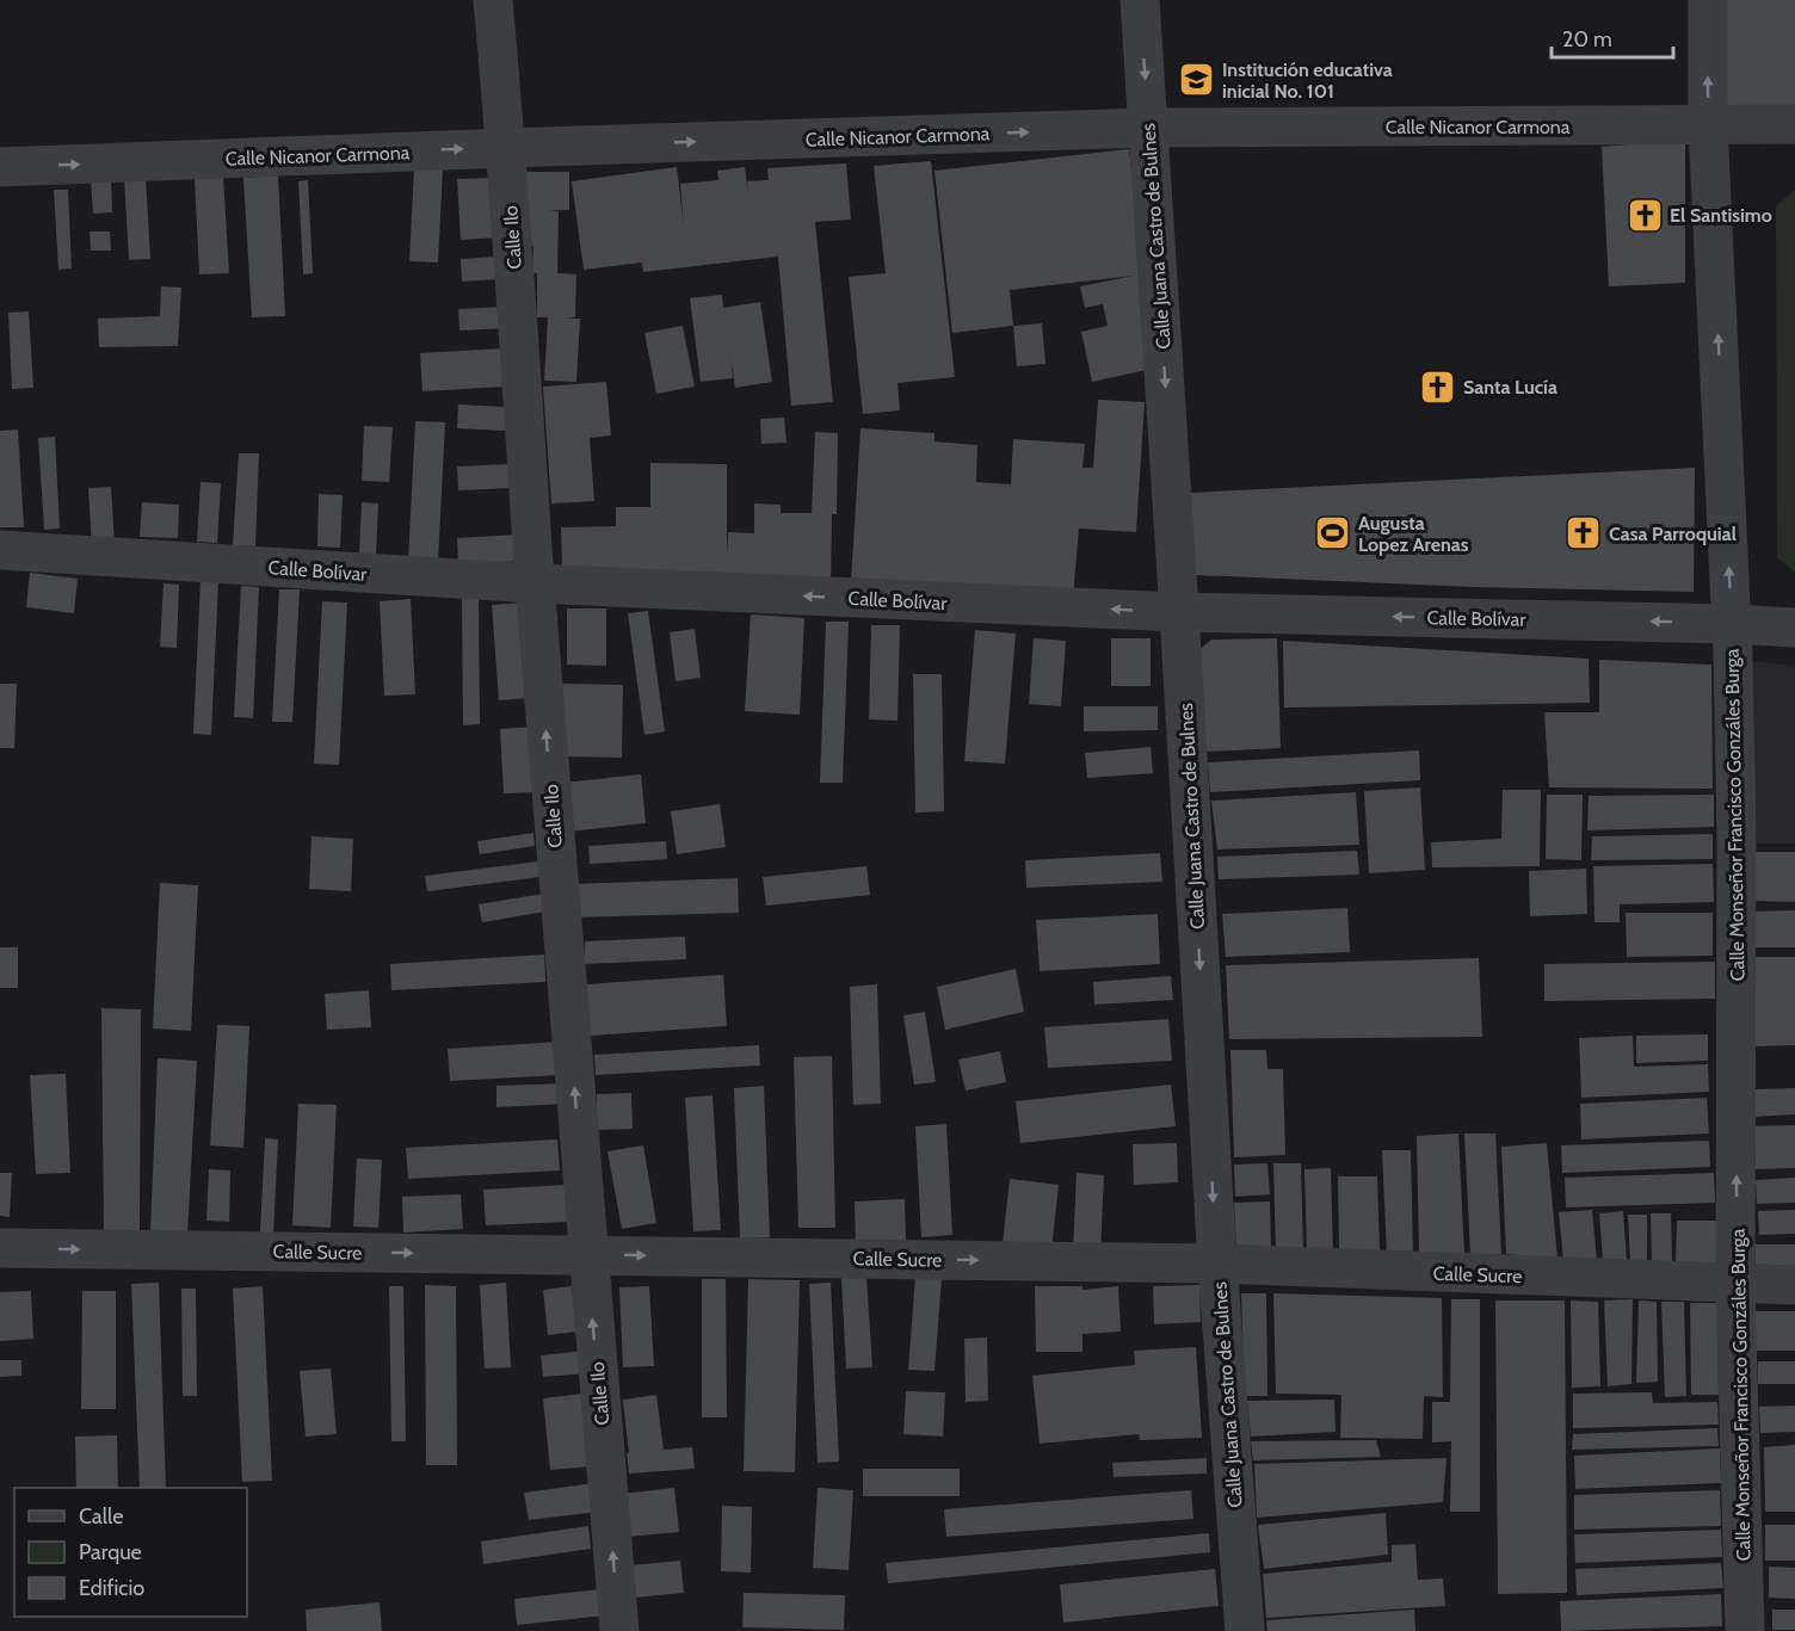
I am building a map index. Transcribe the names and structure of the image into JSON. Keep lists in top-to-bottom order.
{
  "streets": {
    "street": [
      "Calle Nicanor Carmona",
      "Calle Juana Castro de Bulnes",
      "Calle Ilo",
      "Calle Bolívar",
      "Calle Monseñor Francisco Gonzáles Burga",
      "Calle Sucre"
    ]
  },
  "crossings": [
    ["Calle Nicanor Carmona", "Calle Juana Castro de Bulnes"],
    ["Calle Nicanor Carmona", "Calle Ilo"],
    ["Calle Nicanor Carmona", "Calle Monseñor Francisco Gonzáles Burga"],
    ["Calle Juana Castro de Bulnes", "Calle Bolívar"],
    ["Calle Juana Castro de Bulnes", "Calle Sucre"],
    ["Calle Ilo", "Calle Bolívar"],
    ["Calle Ilo", "Calle Sucre"],
    ["Calle Bolívar", "Calle Monseñor Francisco Gonzáles Burga"],
    ["Calle Monseñor Francisco Gonzáles Burga", "Calle Sucre"]
  ],
  "one_way": [
    "Calle Nicanor Carmona",
    "Calle Juana Castro de Bulnes",
    "Calle Ilo",
    "Calle Bolívar",
    "Calle Monseñor Francisco Gonzáles Burga",
    "Calle Sucre"
  ],
  "places": {
    "school or university": ["Institución educativa inicial No. 101"],
    "church": ["El Santisimo", "Santa Lucía", "Casa Parroquial"],
    "sports": ["Augusta Lopez Arenas"]
  },
  "legend": ["Calle", "Parque", "Edificio"],
  "scale_bar": "20 m"
}
